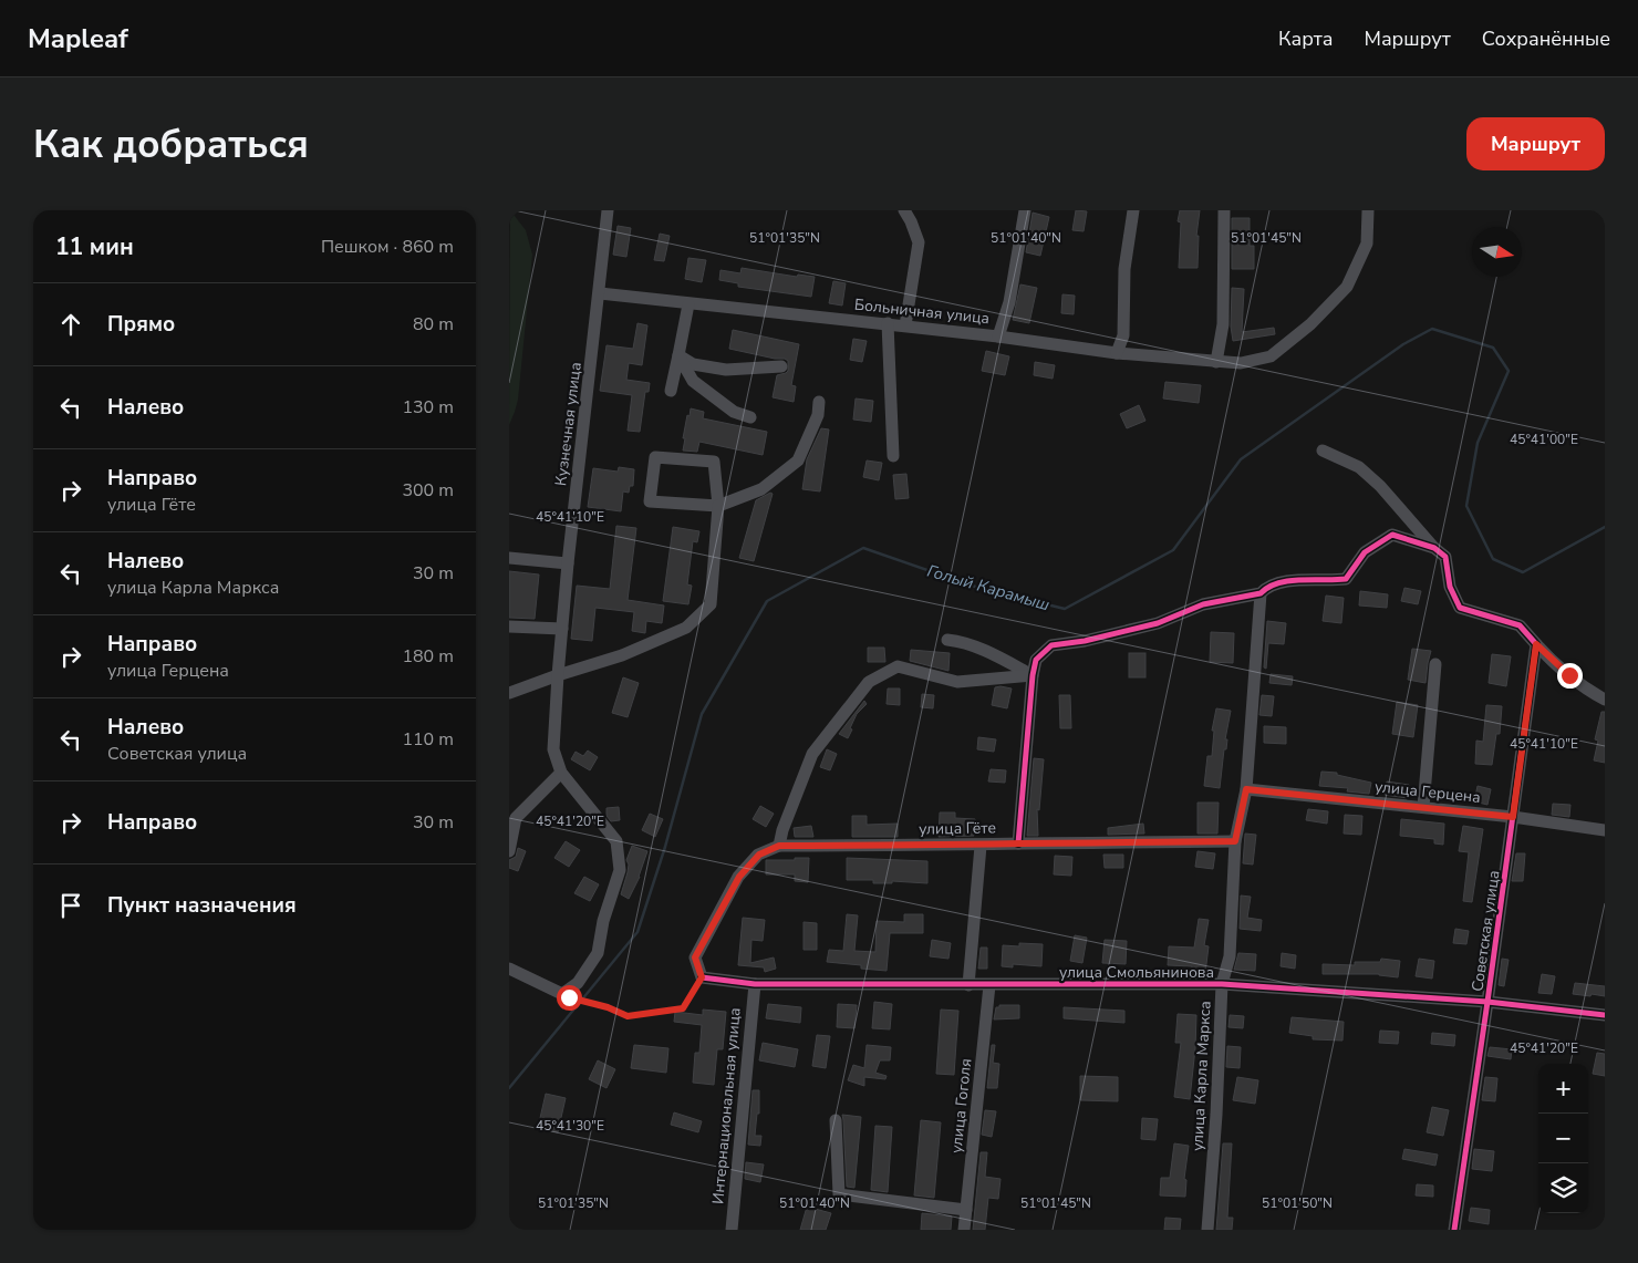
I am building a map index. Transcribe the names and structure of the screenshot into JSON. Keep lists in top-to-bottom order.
{
  "streets": {
    "street": [
      "Больничная улица",
      "Кузнечная улица",
      "улица Герцена",
      "улица Гёте",
      "Советская улица",
      "улица Смольянинова",
      "улица Карла Маркса",
      "Интернациональная улица",
      "улица Гоголя"
    ]
  },
  "crossings": [
    ["Больничная улица", "Кузнечная улица"],
    ["улица Герцена", "Советская улица"],
    ["улица Герцена", "улица Карла Маркса"],
    ["улица Гёте", "улица Карла Маркса"],
    ["Советская улица", "улица Смольянинова"],
    ["улица Смольянинова", "улица Карла Маркса"],
    ["улица Смольянинова", "Интернациональная улица"],
    ["улица Смольянинова", "улица Гоголя"]
  ],
  "water": ["Голый Карамыш"],
  "north": "right",
  "page": {
    "header": "Mapleaf",
    "nav": ["Карта", "Маршрут", "Сохранённые"],
    "buttons": "Маршрут",
    "title": "Как добраться",
    "heading": ["11 мин", "Пешком · 860 m"],
    "list": [
      ["Прямо", "80 m"],
      ["Налево", "130 m"],
      ["Направо", "улица Гёте", "300 m"],
      ["Налево", "улица Карла Маркса", "30 m"],
      ["Направо", "улица Герцена", "180 m"],
      ["Налево", "Советская улица", "110 m"],
      ["Направо", "30 m"],
      "Пункт назначения"
    ],
    "map_buttons": ["+", "−"]
  },
  "coordinates": [
    "51°01'35\"N",
    "51°01'40\"N",
    "51°01'45\"N",
    "45°41'00\"E",
    "45°41'10\"E",
    "45°41'20\"E",
    "45°41'30\"E",
    "51°01'50\"N"
  ]
}
